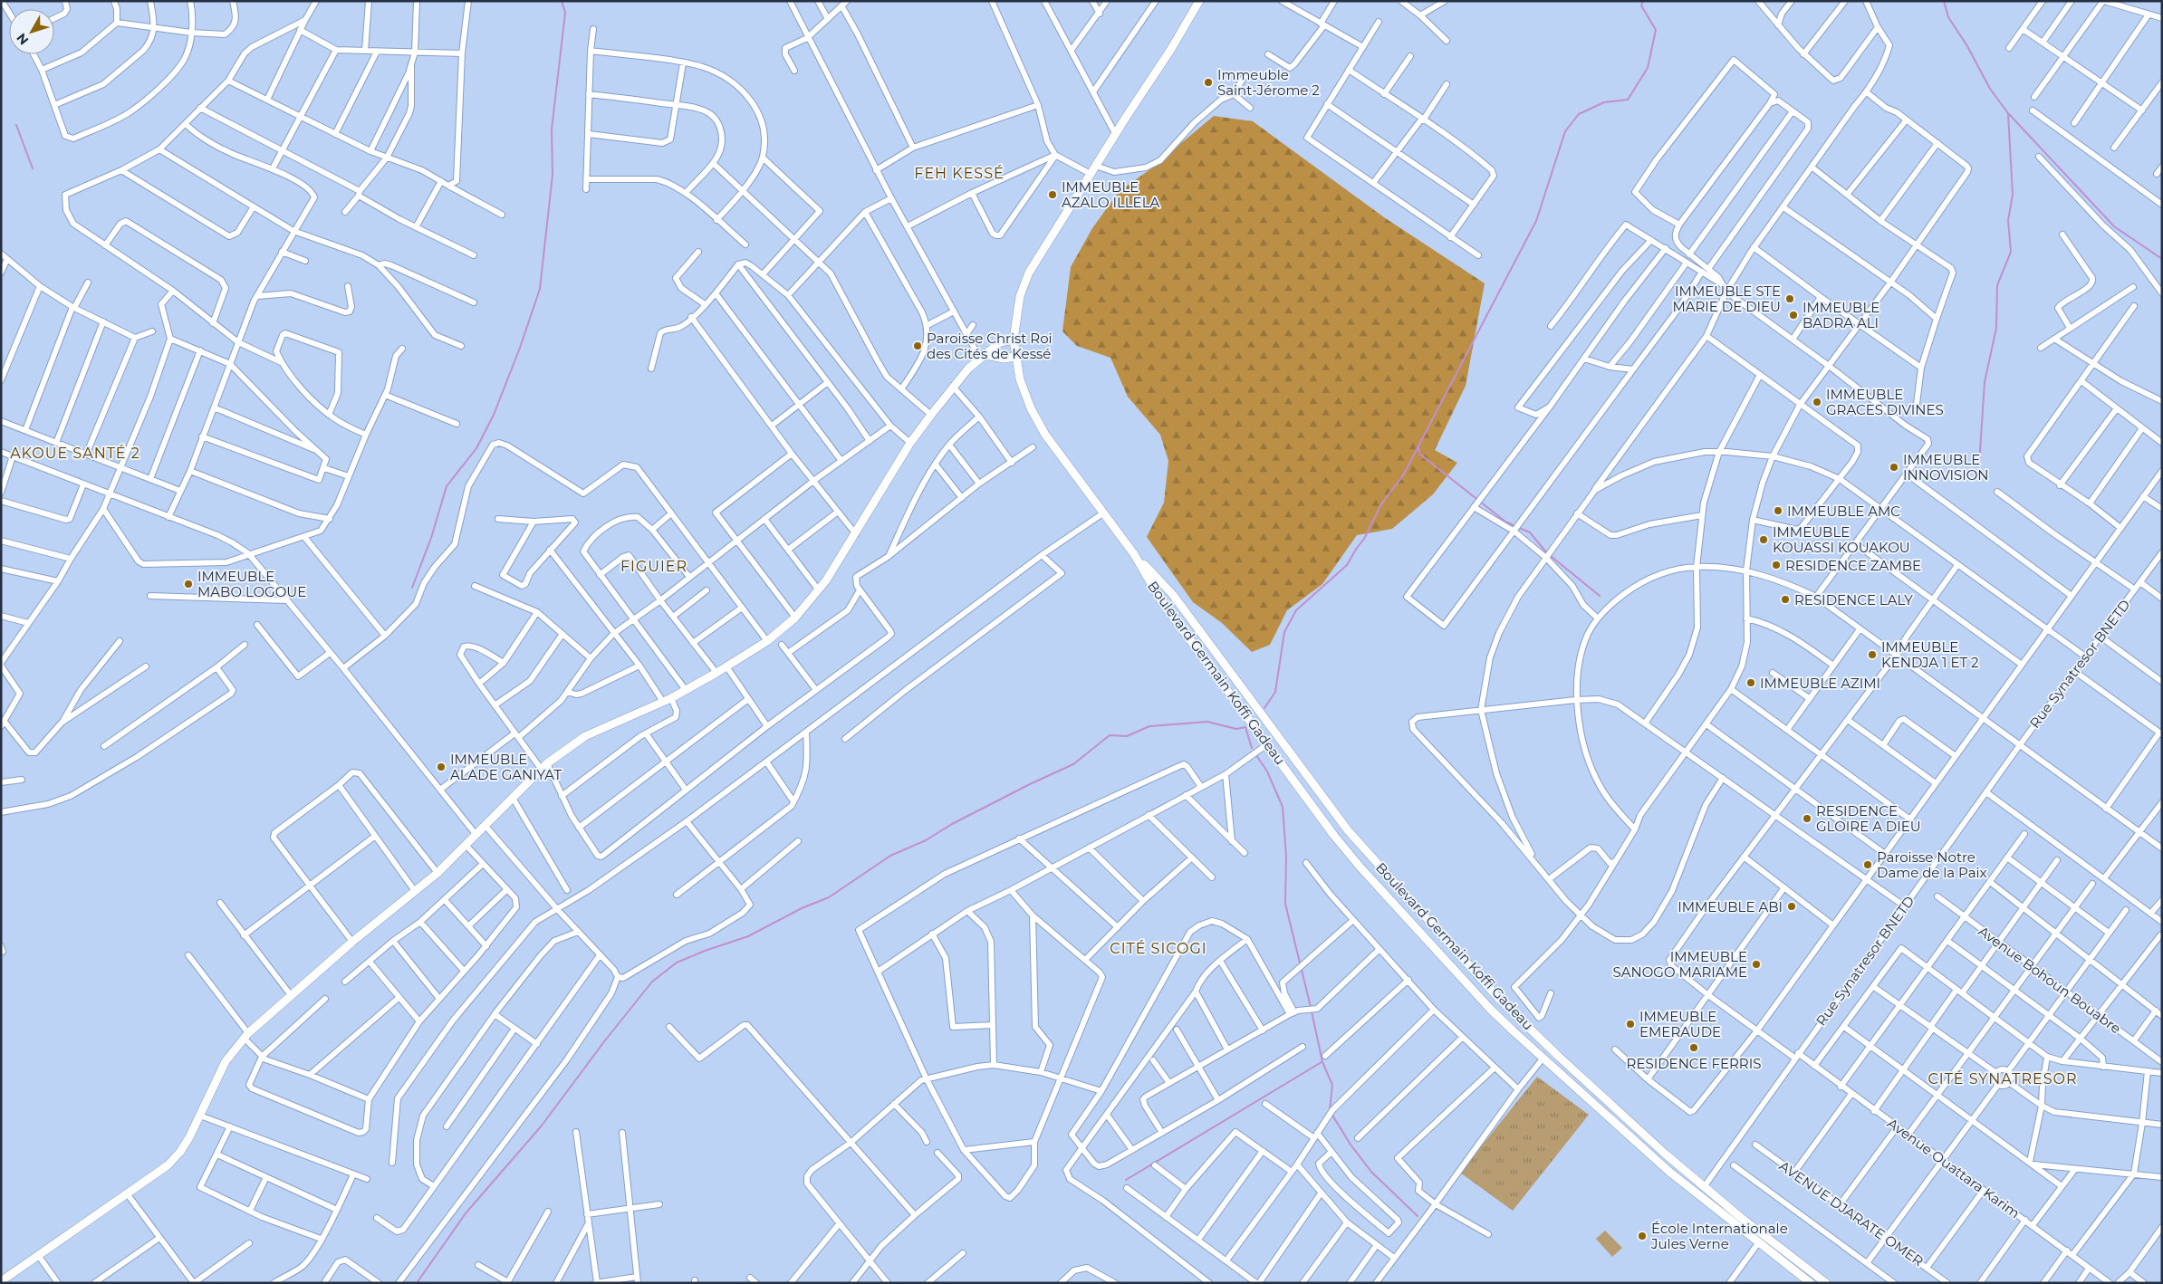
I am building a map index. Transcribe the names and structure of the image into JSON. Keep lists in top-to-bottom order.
{
  "streets": {
    "main road": ["Boulevard Germain Koffi Gadeau"],
    "street": [
      "Rue Synatresor BNETD",
      "Avenue Bohoun Bouabre",
      "Avenue Ouattara Karim",
      "AVENUE DJARATE OMER"
    ]
  },
  "crossings": [
    ["Rue Synatresor BNETD", "Boulevard Germain Koffi Gadeau"],
    ["Rue Synatresor BNETD", "Avenue Ouattara Karim"]
  ],
  "districts": [
    "FEH KESSÉ",
    "AKOUE SANTÉ 2",
    "FIGUIER",
    "CITÉ SICOGI",
    "CITÉ SYNATRESOR"
  ],
  "places": [
    "Immeuble Saint-Jérome 2",
    "IMMEUBLE AZALO ILLELA",
    "IMMEUBLE STE MARIE DE DIEU",
    "IMMEUBLE BADRA ALI",
    "Paroisse Christ Roi des Cités de Kessé",
    "IMMEUBLE GRACES DIVINES",
    "IMMEUBLE INNOVISION",
    "IMMEUBLE AMC",
    "IMMEUBLE KOUASSI KOUAKOU",
    "RESIDENCE ZAMBE",
    "IMMEUBLE MABO LOGOUE",
    "RESIDENCE LALY",
    "IMMEUBLE KENDJA 1 ET 2",
    "IMMEUBLE AZIMI",
    "IMMEUBLE ALADE GANIYAT",
    "RESIDENCE GLOIRE A DIEU",
    "Paroisse Notre Dame de la Paix",
    "IMMEUBLE ABI",
    "IMMEUBLE SANOGO MARIAME",
    "IMMEUBLE EMERAUDE",
    "RESIDENCE FERRIS",
    "École Internationale Jules Verne"
  ],
  "north": "bottom left"
}
